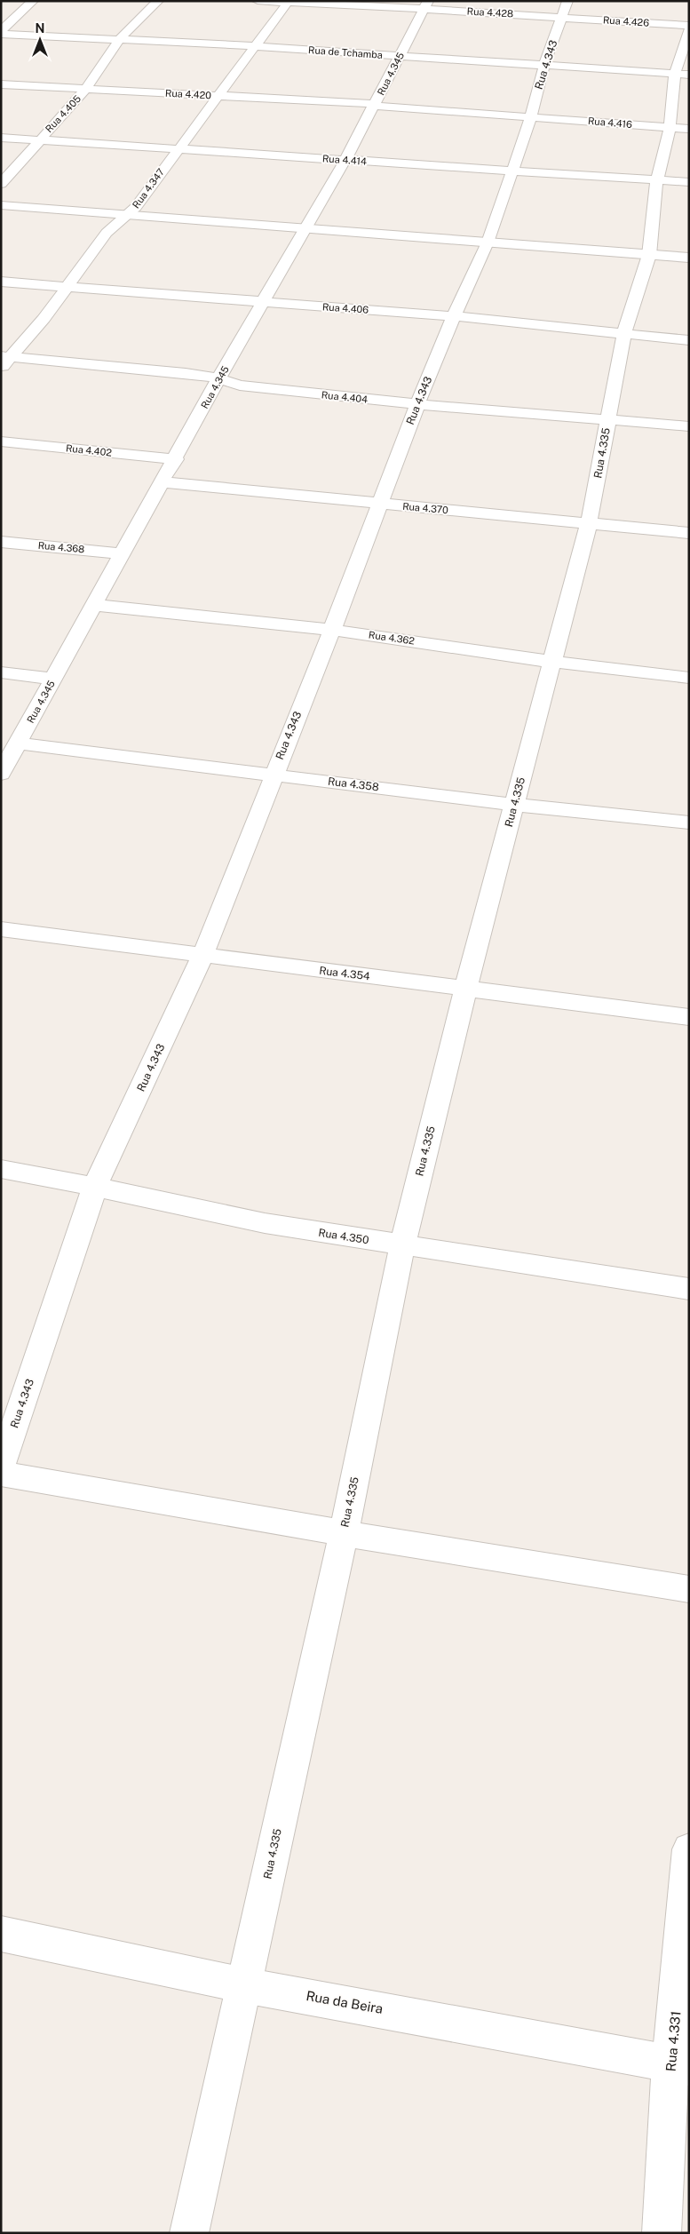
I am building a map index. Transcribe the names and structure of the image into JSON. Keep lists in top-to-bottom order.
{
  "streets": {
    "street": [
      "Rua 4.428",
      "Rua 4.426",
      "Rua de Tchamba",
      "Rua 4.343",
      "Rua 4.345",
      "Rua 4.420",
      "Rua 4.405",
      "Rua 4.416",
      "Rua 4.414",
      "Rua 4.347",
      "Rua 4.406",
      "Rua 4.404",
      "Rua 4.402",
      "Rua 4.335",
      "Rua 4.370",
      "Rua 4.368",
      "Rua 4.362",
      "Rua 4.358",
      "Rua 4.354",
      "Rua 4.350",
      "Rua da Beira",
      "Rua 4.331"
    ]
  },
  "crossings": [
    ["Rua 4.428", "Rua 4.426"],
    ["Rua 4.428", "Rua 4.343"],
    ["Rua 4.428", "Rua 4.345"],
    ["Rua 4.428", "Rua 4.347"],
    ["Rua 4.426", "Rua 4.343"],
    ["Rua de Tchamba", "Rua 4.343"],
    ["Rua de Tchamba", "Rua 4.345"],
    ["Rua de Tchamba", "Rua 4.405"],
    ["Rua de Tchamba", "Rua 4.347"],
    ["Rua de Tchamba", "Rua 4.335"],
    ["Rua 4.343", "Rua 4.420"],
    ["Rua 4.343", "Rua 4.416"],
    ["Rua 4.343", "Rua 4.414"],
    ["Rua 4.343", "Rua 4.406"],
    ["Rua 4.343", "Rua 4.404"],
    ["Rua 4.343", "Rua 4.370"],
    ["Rua 4.343", "Rua 4.362"],
    ["Rua 4.343", "Rua 4.358"],
    ["Rua 4.343", "Rua 4.354"],
    ["Rua 4.343", "Rua 4.350"],
    ["Rua 4.345", "Rua 4.420"],
    ["Rua 4.345", "Rua 4.414"],
    ["Rua 4.345", "Rua 4.406"],
    ["Rua 4.345", "Rua 4.404"],
    ["Rua 4.345", "Rua 4.402"],
    ["Rua 4.345", "Rua 4.370"],
    ["Rua 4.345", "Rua 4.368"],
    ["Rua 4.345", "Rua 4.362"],
    ["Rua 4.345", "Rua 4.358"],
    ["Rua 4.420", "Rua 4.405"],
    ["Rua 4.420", "Rua 4.416"],
    ["Rua 4.420", "Rua 4.347"],
    ["Rua 4.405", "Rua 4.414"],
    ["Rua 4.416", "Rua 4.335"],
    ["Rua 4.414", "Rua 4.347"],
    ["Rua 4.414", "Rua 4.335"],
    ["Rua 4.347", "Rua 4.406"],
    ["Rua 4.347", "Rua 4.404"],
    ["Rua 4.406", "Rua 4.335"],
    ["Rua 4.404", "Rua 4.335"],
    ["Rua 4.335", "Rua 4.370"],
    ["Rua 4.335", "Rua 4.362"],
    ["Rua 4.335", "Rua 4.358"],
    ["Rua 4.335", "Rua 4.354"],
    ["Rua 4.335", "Rua 4.350"],
    ["Rua 4.335", "Rua da Beira"],
    ["Rua da Beira", "Rua 4.331"]
  ],
  "north": "top"
}
